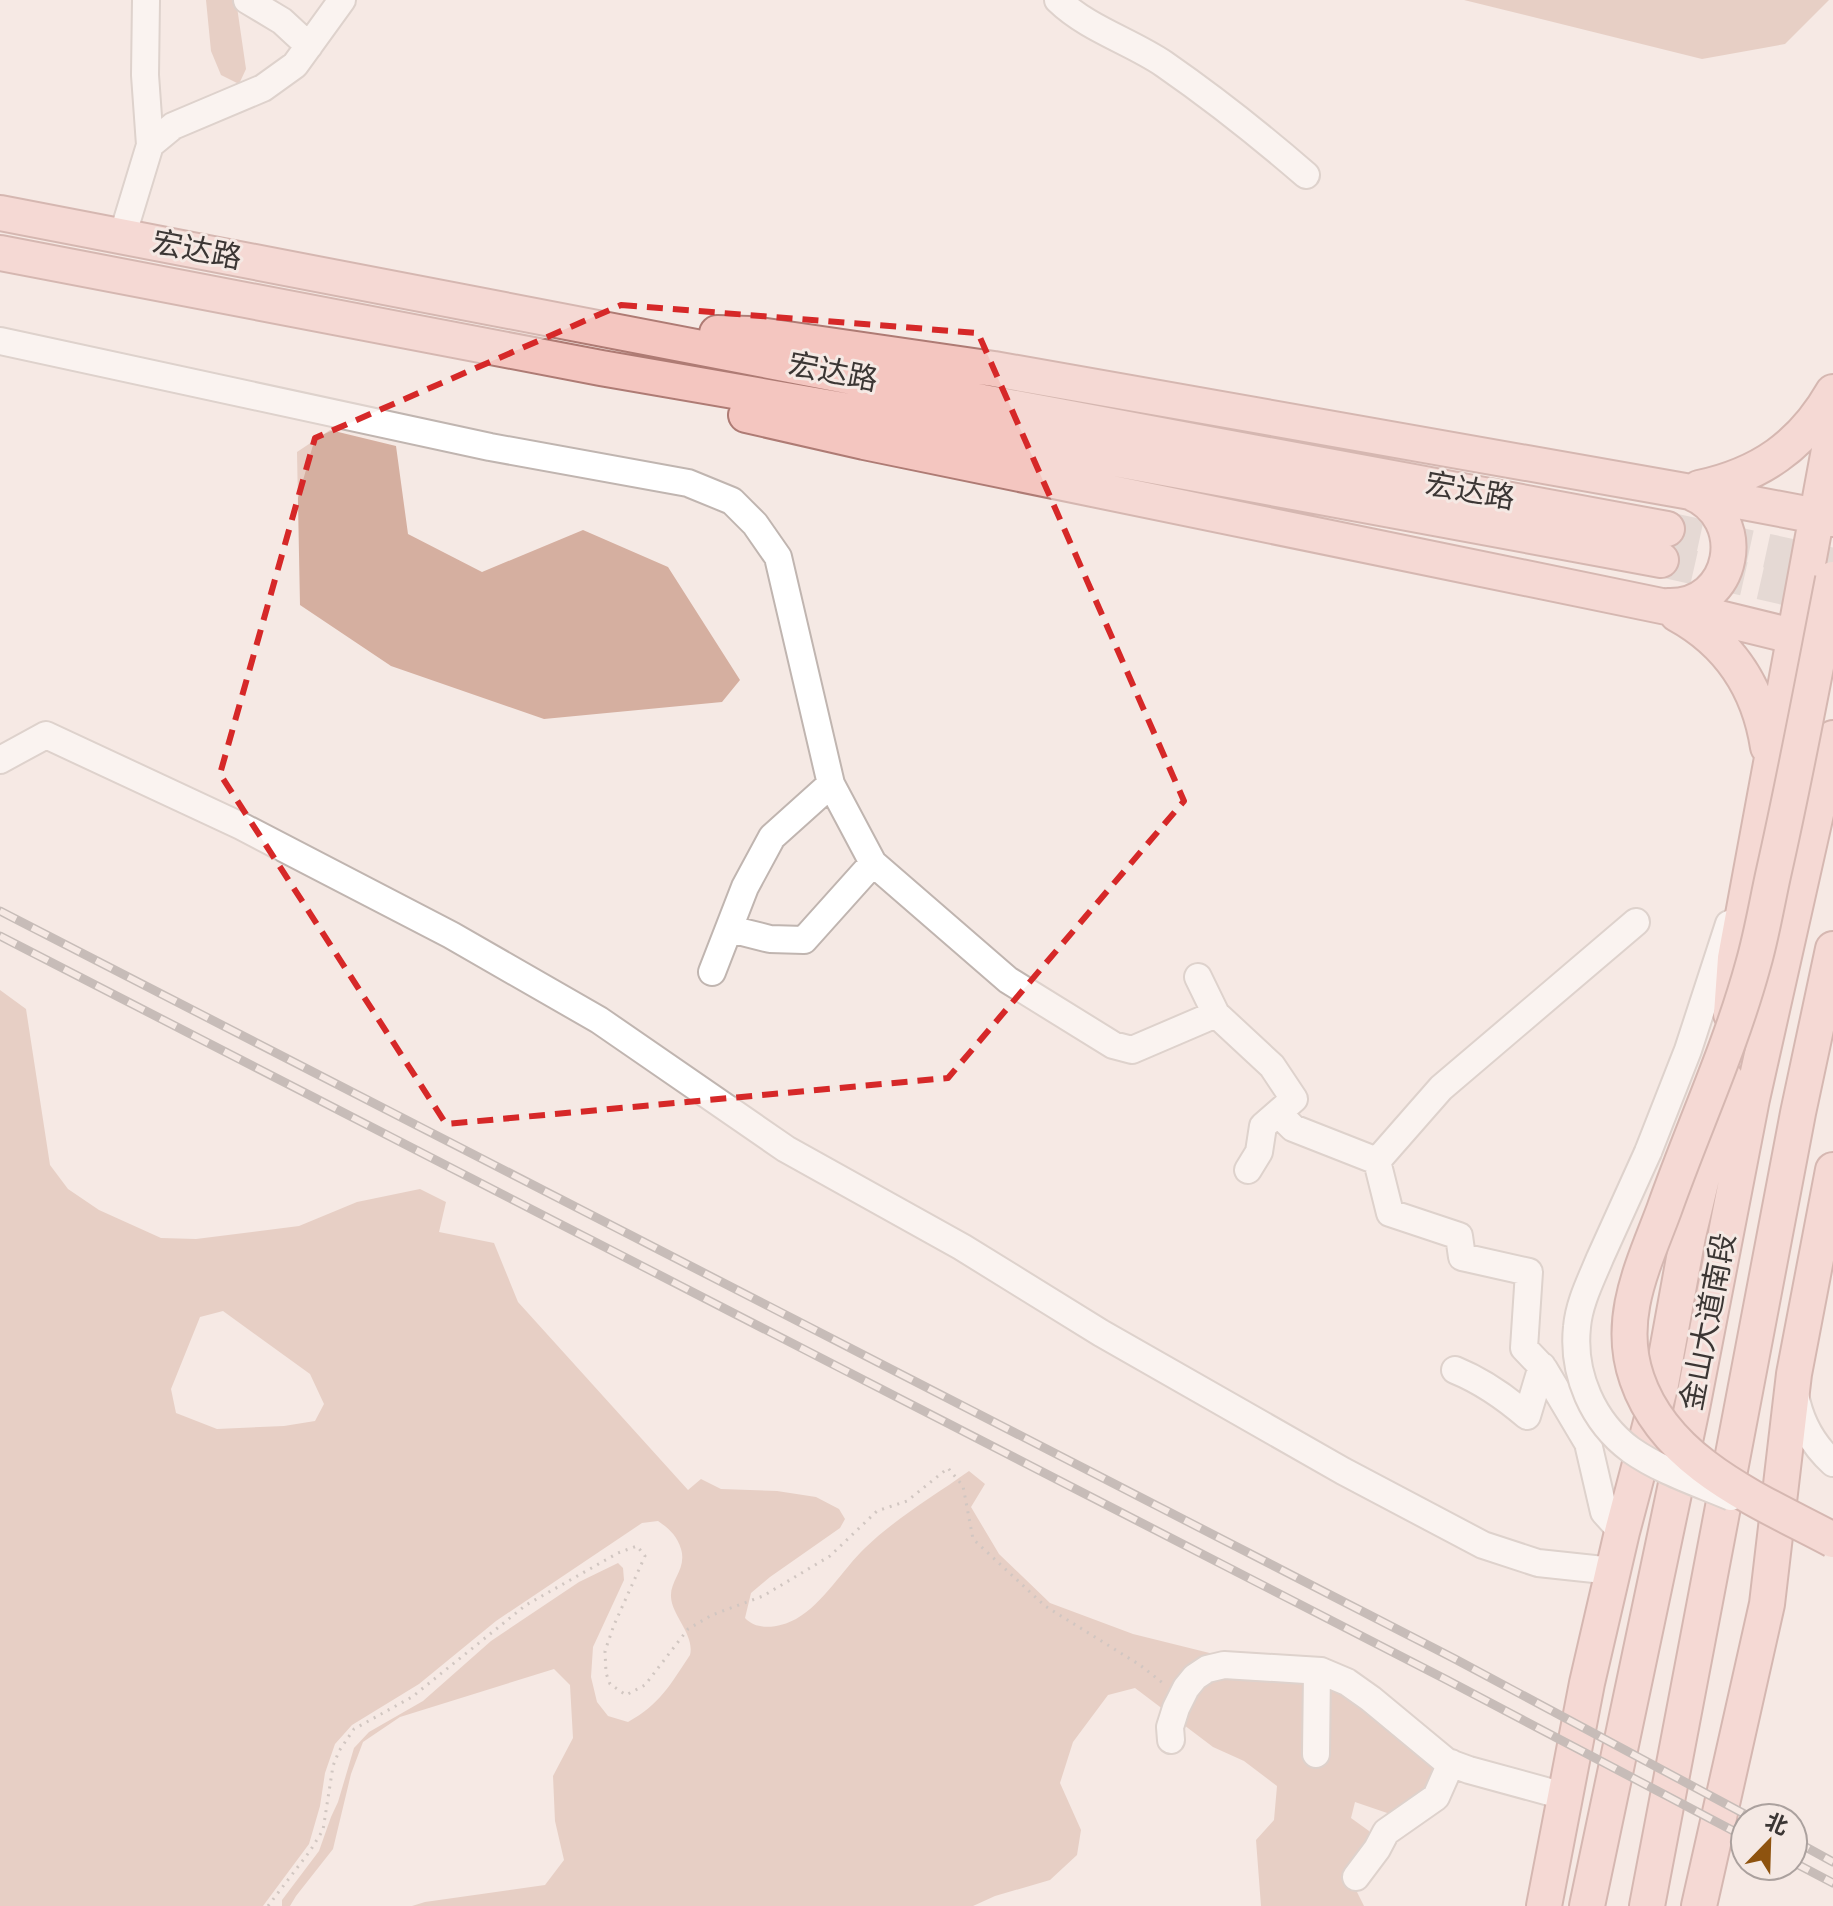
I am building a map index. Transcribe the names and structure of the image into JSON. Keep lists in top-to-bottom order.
{
  "streets": {
    "main road": ["宏达路", "金山大道南段"]
  },
  "north": "top right"
}
